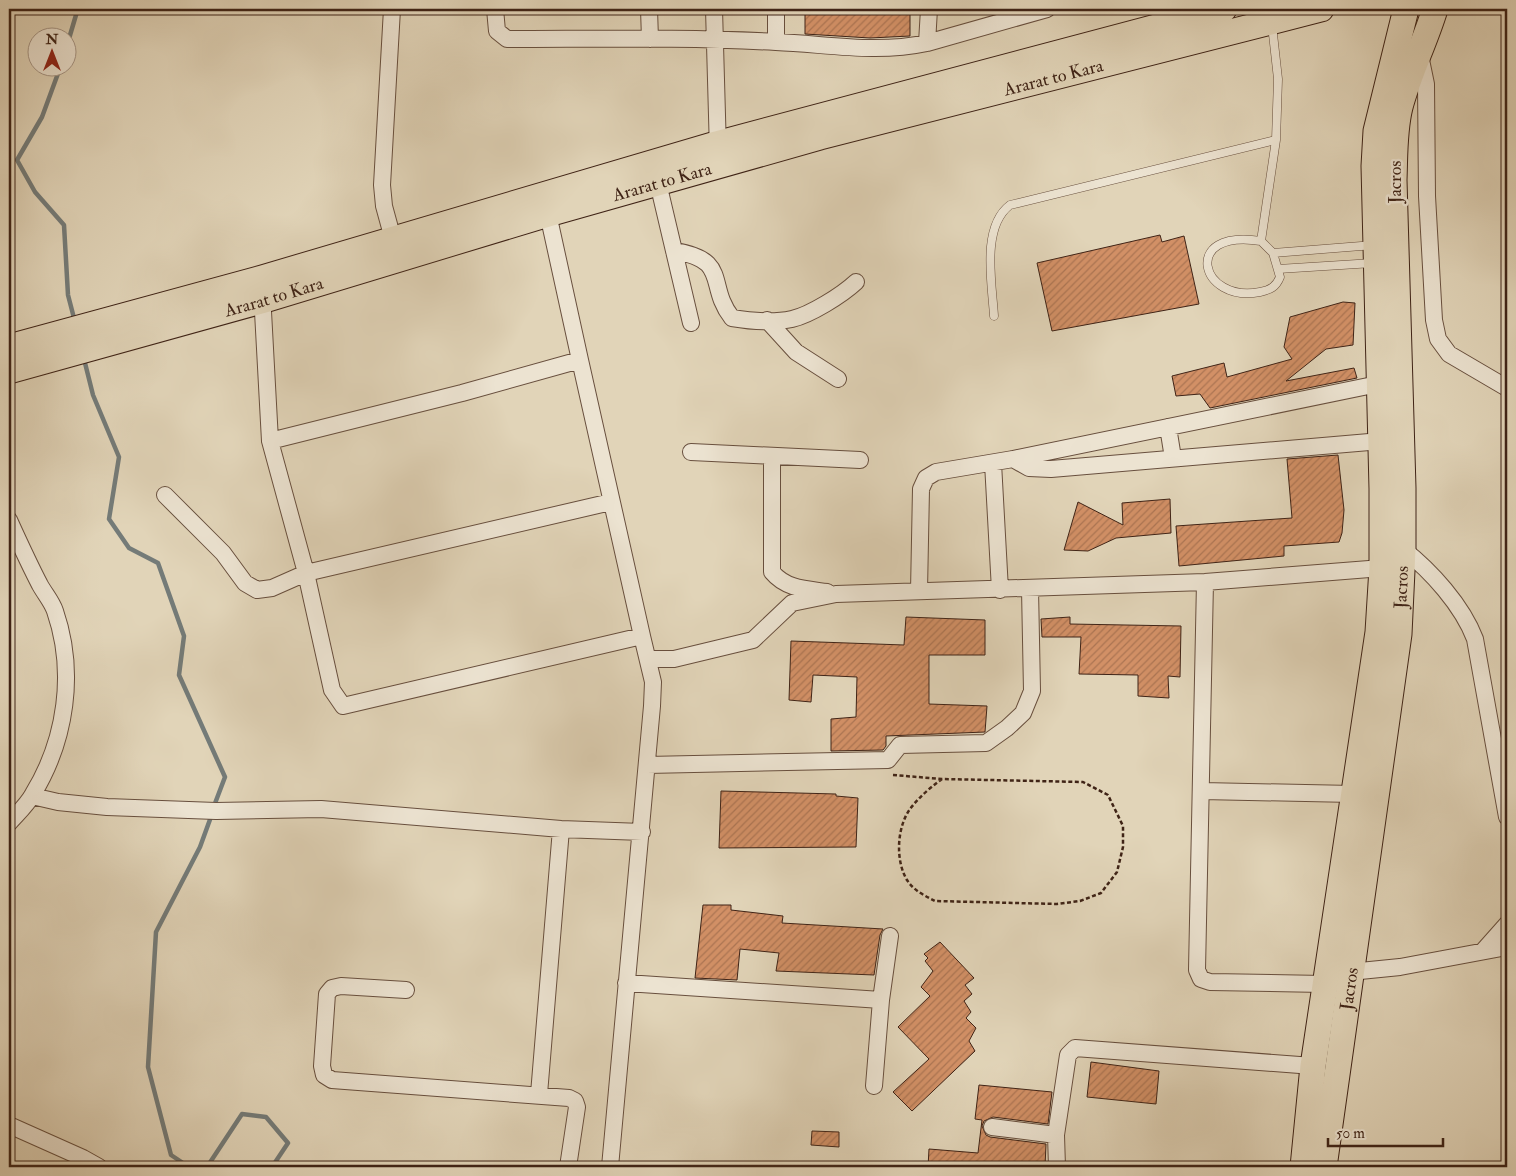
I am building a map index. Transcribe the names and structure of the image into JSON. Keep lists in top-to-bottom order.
{
  "streets": {
    "main road": ["Ararat to Kara", "Jacros"]
  },
  "scale_bar": "50 m",
  "north": "top"
}
